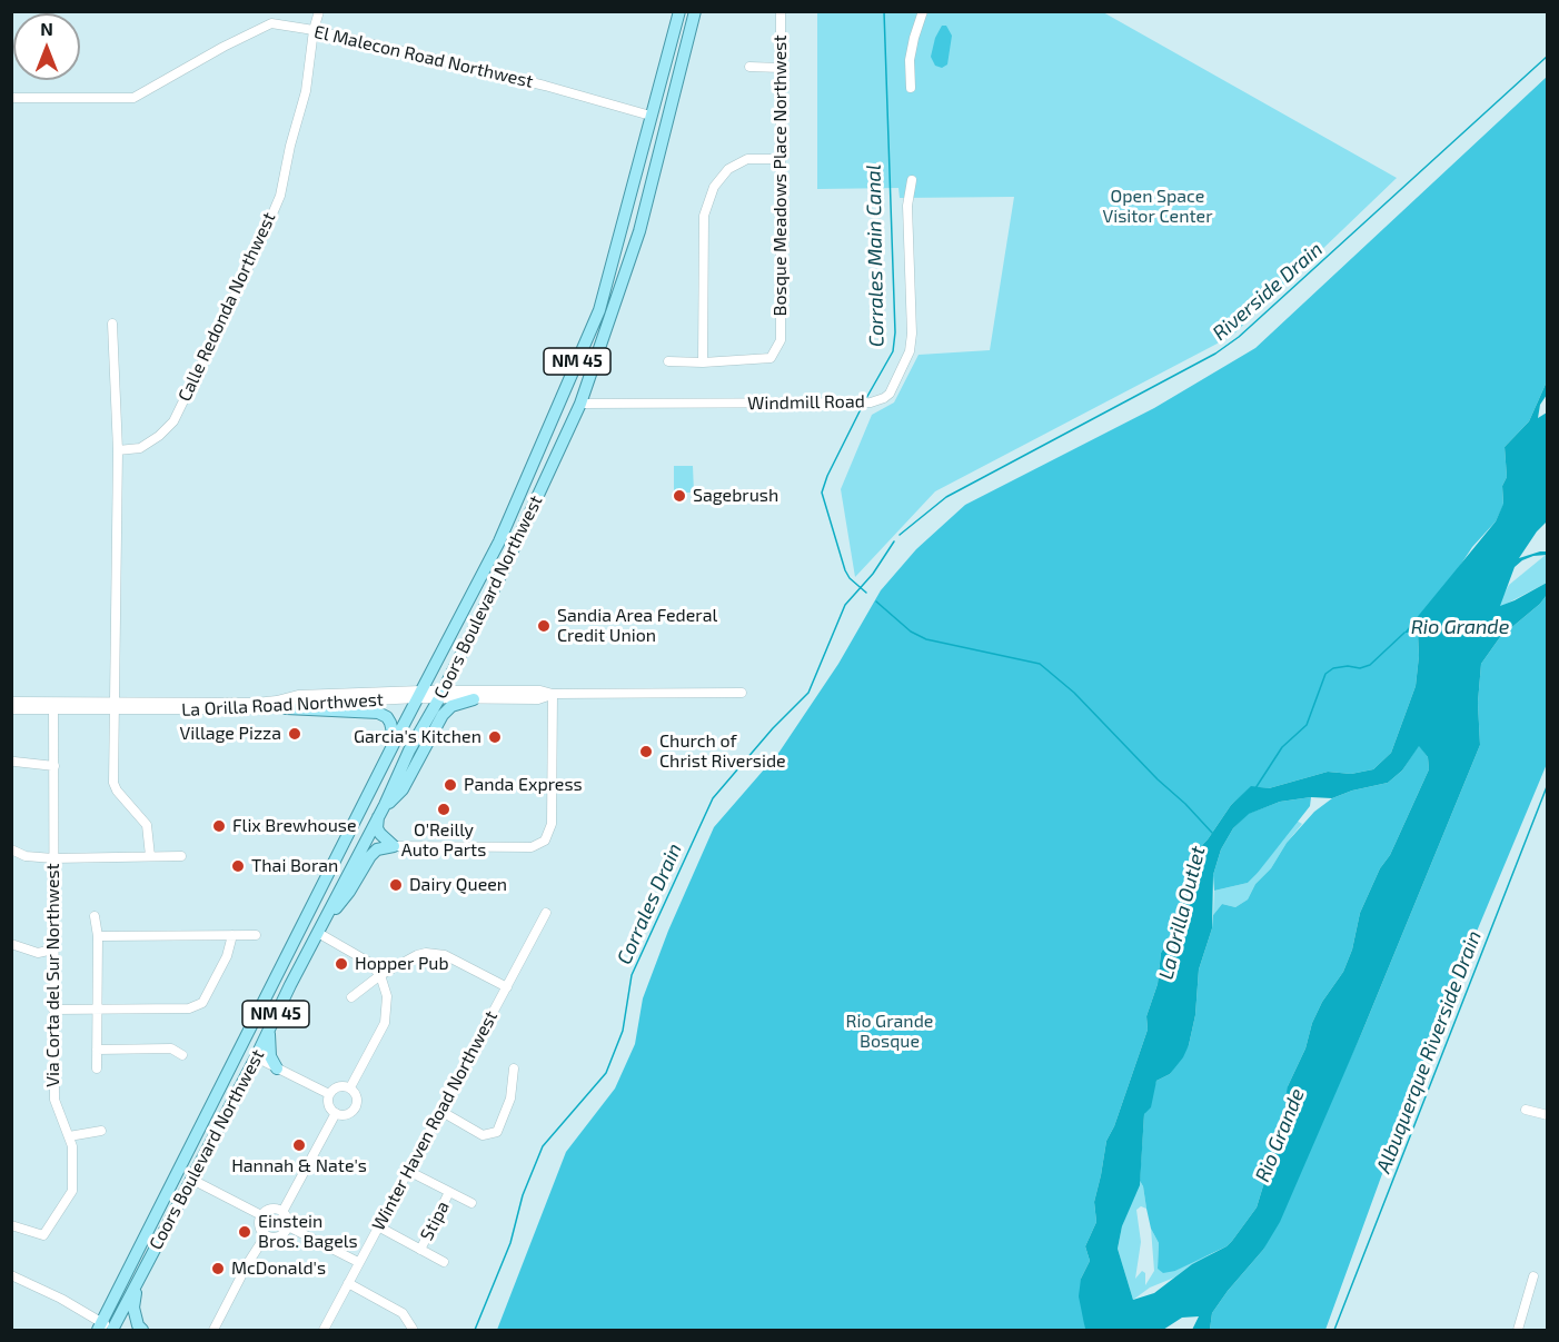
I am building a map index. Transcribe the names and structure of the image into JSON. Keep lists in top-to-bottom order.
{
  "streets": {
    "main road": ["NM 45", "Coors Boulevard Northwest"],
    "street": [
      "El Malecon Road Northwest",
      "Bosque Meadows Place Northwest",
      "Calle Redonda Northwest",
      "Windmill Road",
      "La Orilla Road Northwest",
      "Via Corta del Sur Northwest",
      "Winter Haven Road Northwest",
      "Stipa"
    ]
  },
  "crossings": [
    ["El Malecon Road Northwest", "Calle Redonda Northwest"],
    ["El Malecon Road Northwest", "Coors Boulevard Northwest"],
    ["Windmill Road", "Coors Boulevard Northwest"],
    ["Coors Boulevard Northwest", "La Orilla Road Northwest"],
    ["La Orilla Road Northwest", "Via Corta del Sur Northwest"]
  ],
  "water": [
    "Corrales Main Canal",
    "Riverside Drain",
    "Rio Grande",
    "Corrales Drain",
    "La Orilla Outlet",
    "Albuquerque Riverside Drain"
  ],
  "parks": ["Open Space Visitor Center", "Rio Grande Bosque"],
  "places": [
    "Sagebrush",
    "Sandia Area Federal Credit Union",
    "Village Pizza",
    "Garcia's Kitchen",
    "Church of Christ Riverside",
    "Panda Express",
    "O'Reilly Auto Parts",
    "Flix Brewhouse",
    "Thai Boran",
    "Dairy Queen",
    "Hopper Pub",
    "Hannah & Nate's",
    "Einstein Bros. Bagels",
    "McDonald's"
  ],
  "north": "top"
}
